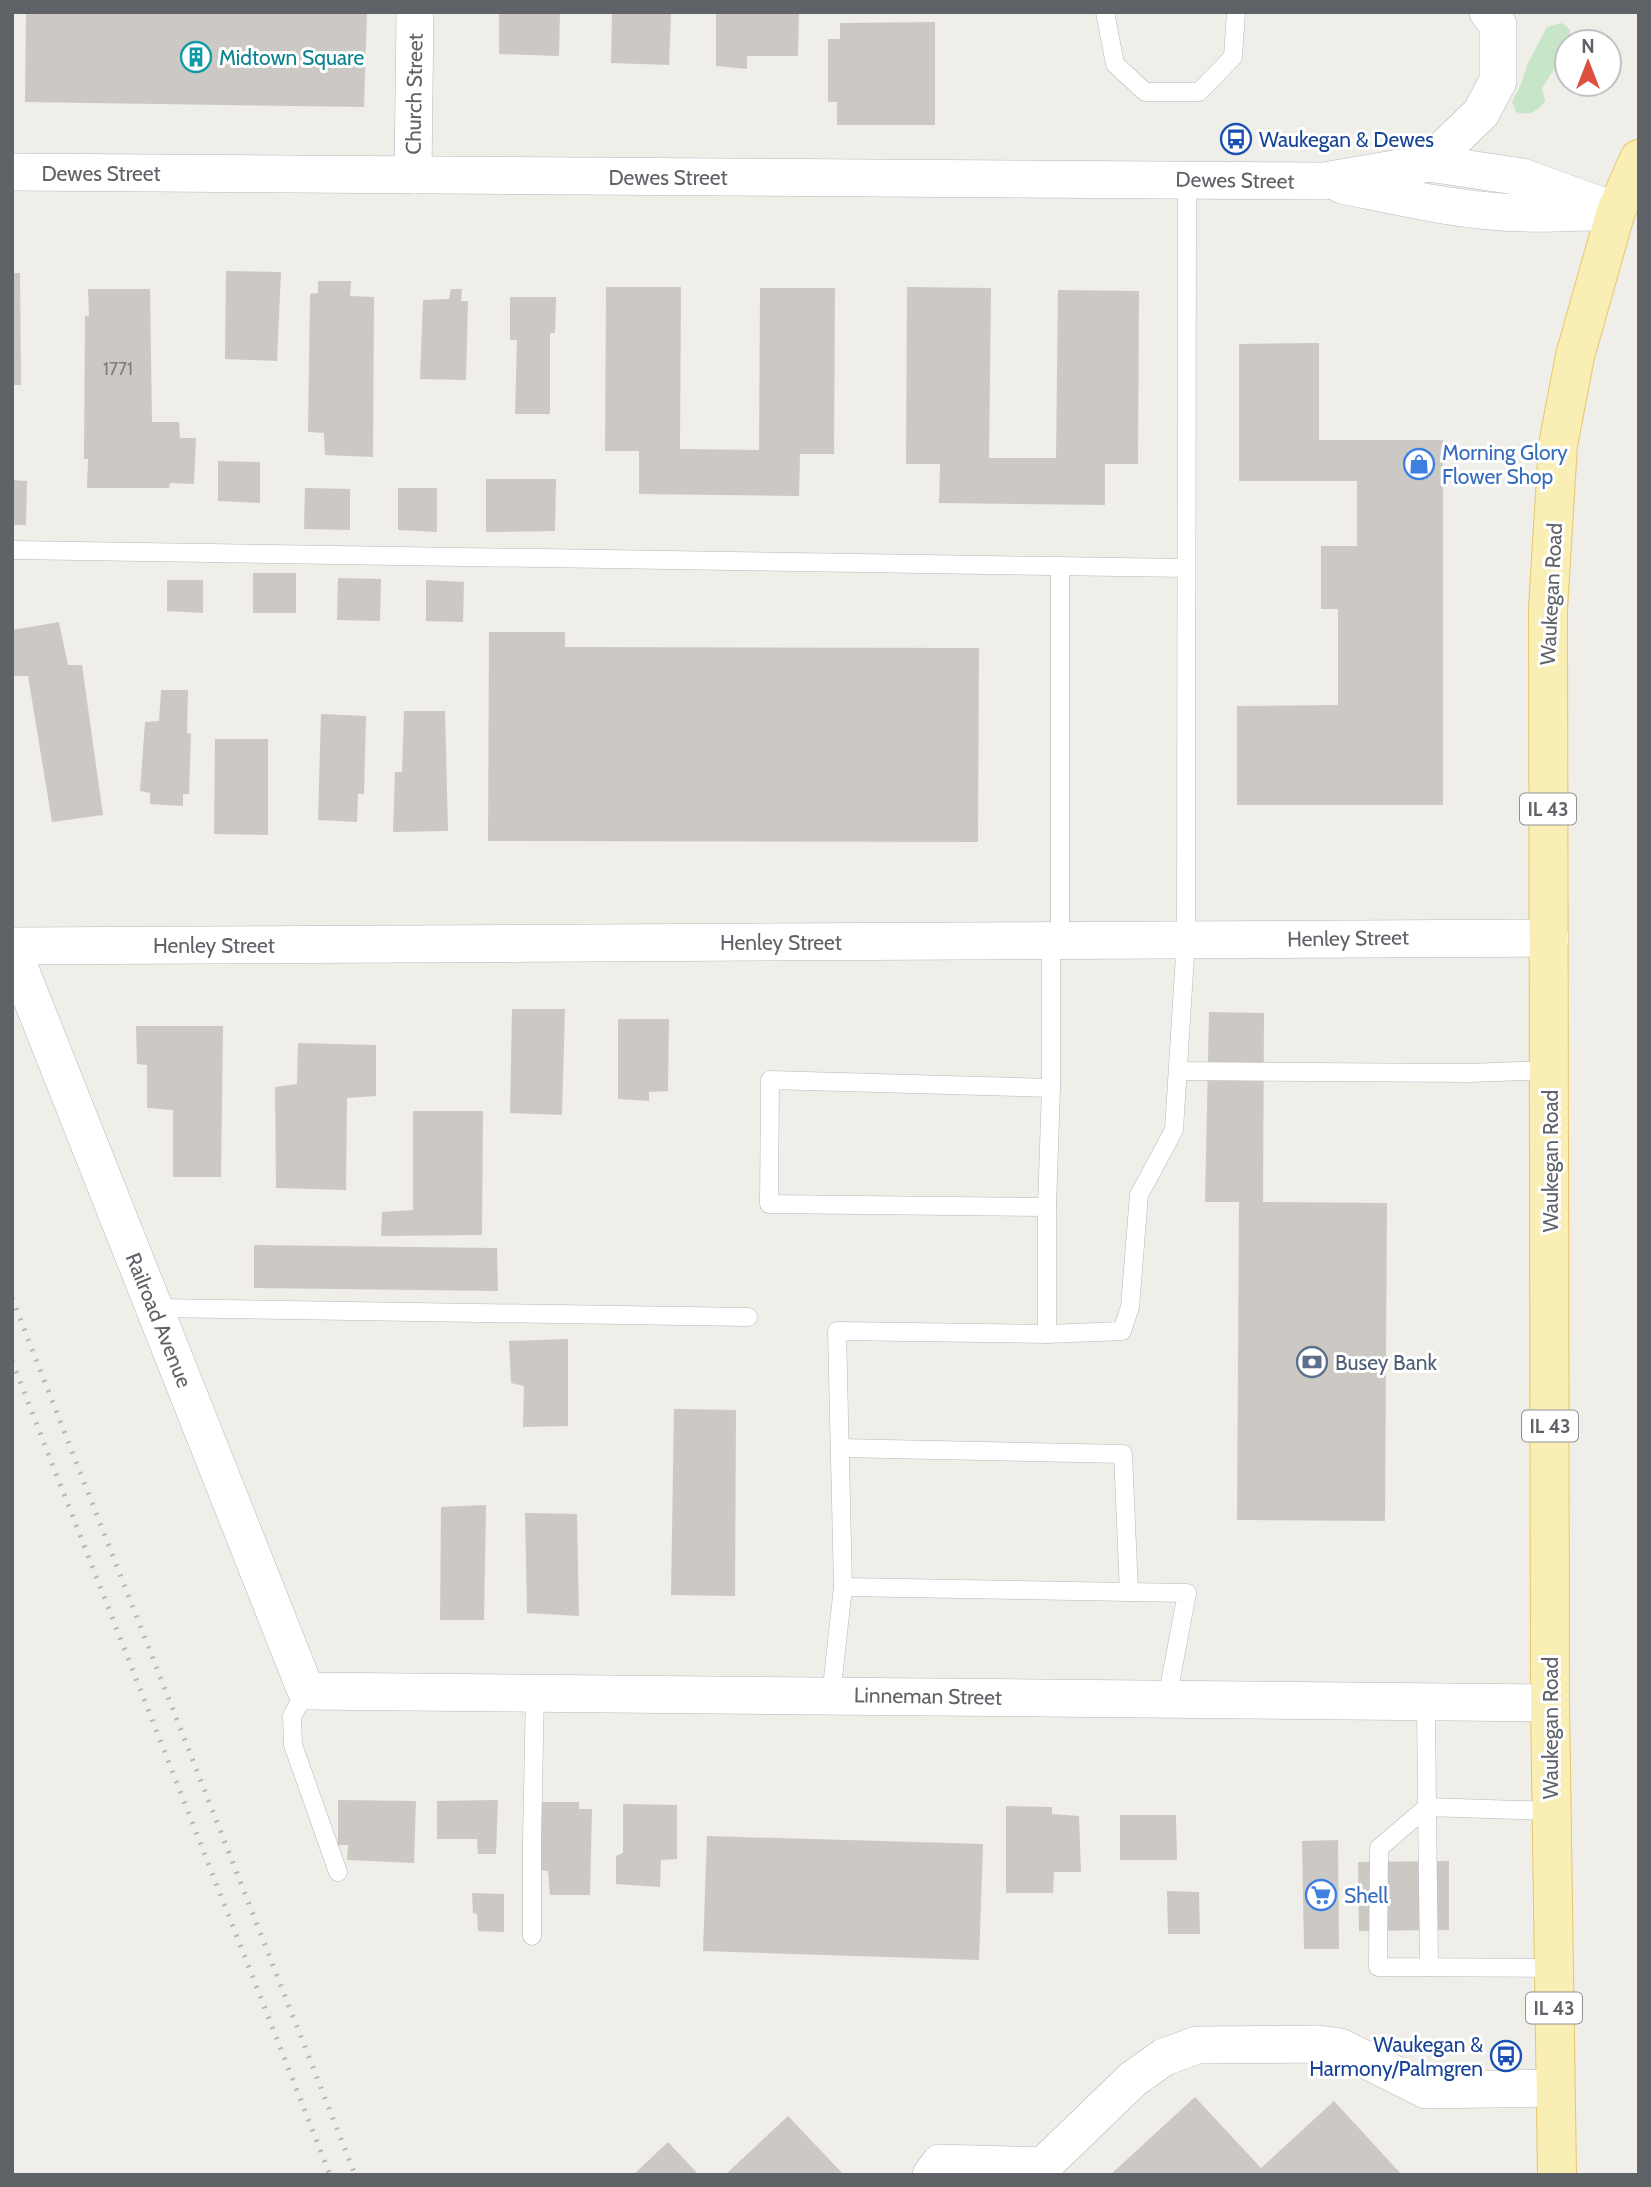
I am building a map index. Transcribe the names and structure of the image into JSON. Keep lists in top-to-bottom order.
{
  "streets": {
    "main road": ["Waukegan Road", "IL 43"],
    "street": [
      "Church Street",
      "Dewes Street",
      "Henley Street",
      "Railroad Avenue",
      "Linneman Street"
    ]
  },
  "crossings": [
    ["Church Street", "Dewes Street"],
    ["Dewes Street", "Waukegan Road"],
    ["Waukegan Road", "Henley Street"],
    ["Waukegan Road", "Linneman Street"],
    ["Henley Street", "Railroad Avenue"],
    ["Railroad Avenue", "Linneman Street"]
  ],
  "places": {
    "building": ["Midtown Square"],
    "bus stop": ["Waukegan & Dewes", "Waukegan & Harmony/Palmgren"],
    "shop": ["Morning Glory Flower Shop"],
    "bank": ["Busey Bank"],
    "supermarket": ["Shell"]
  },
  "house_numbers": ["1771"],
  "north": "top"
}
